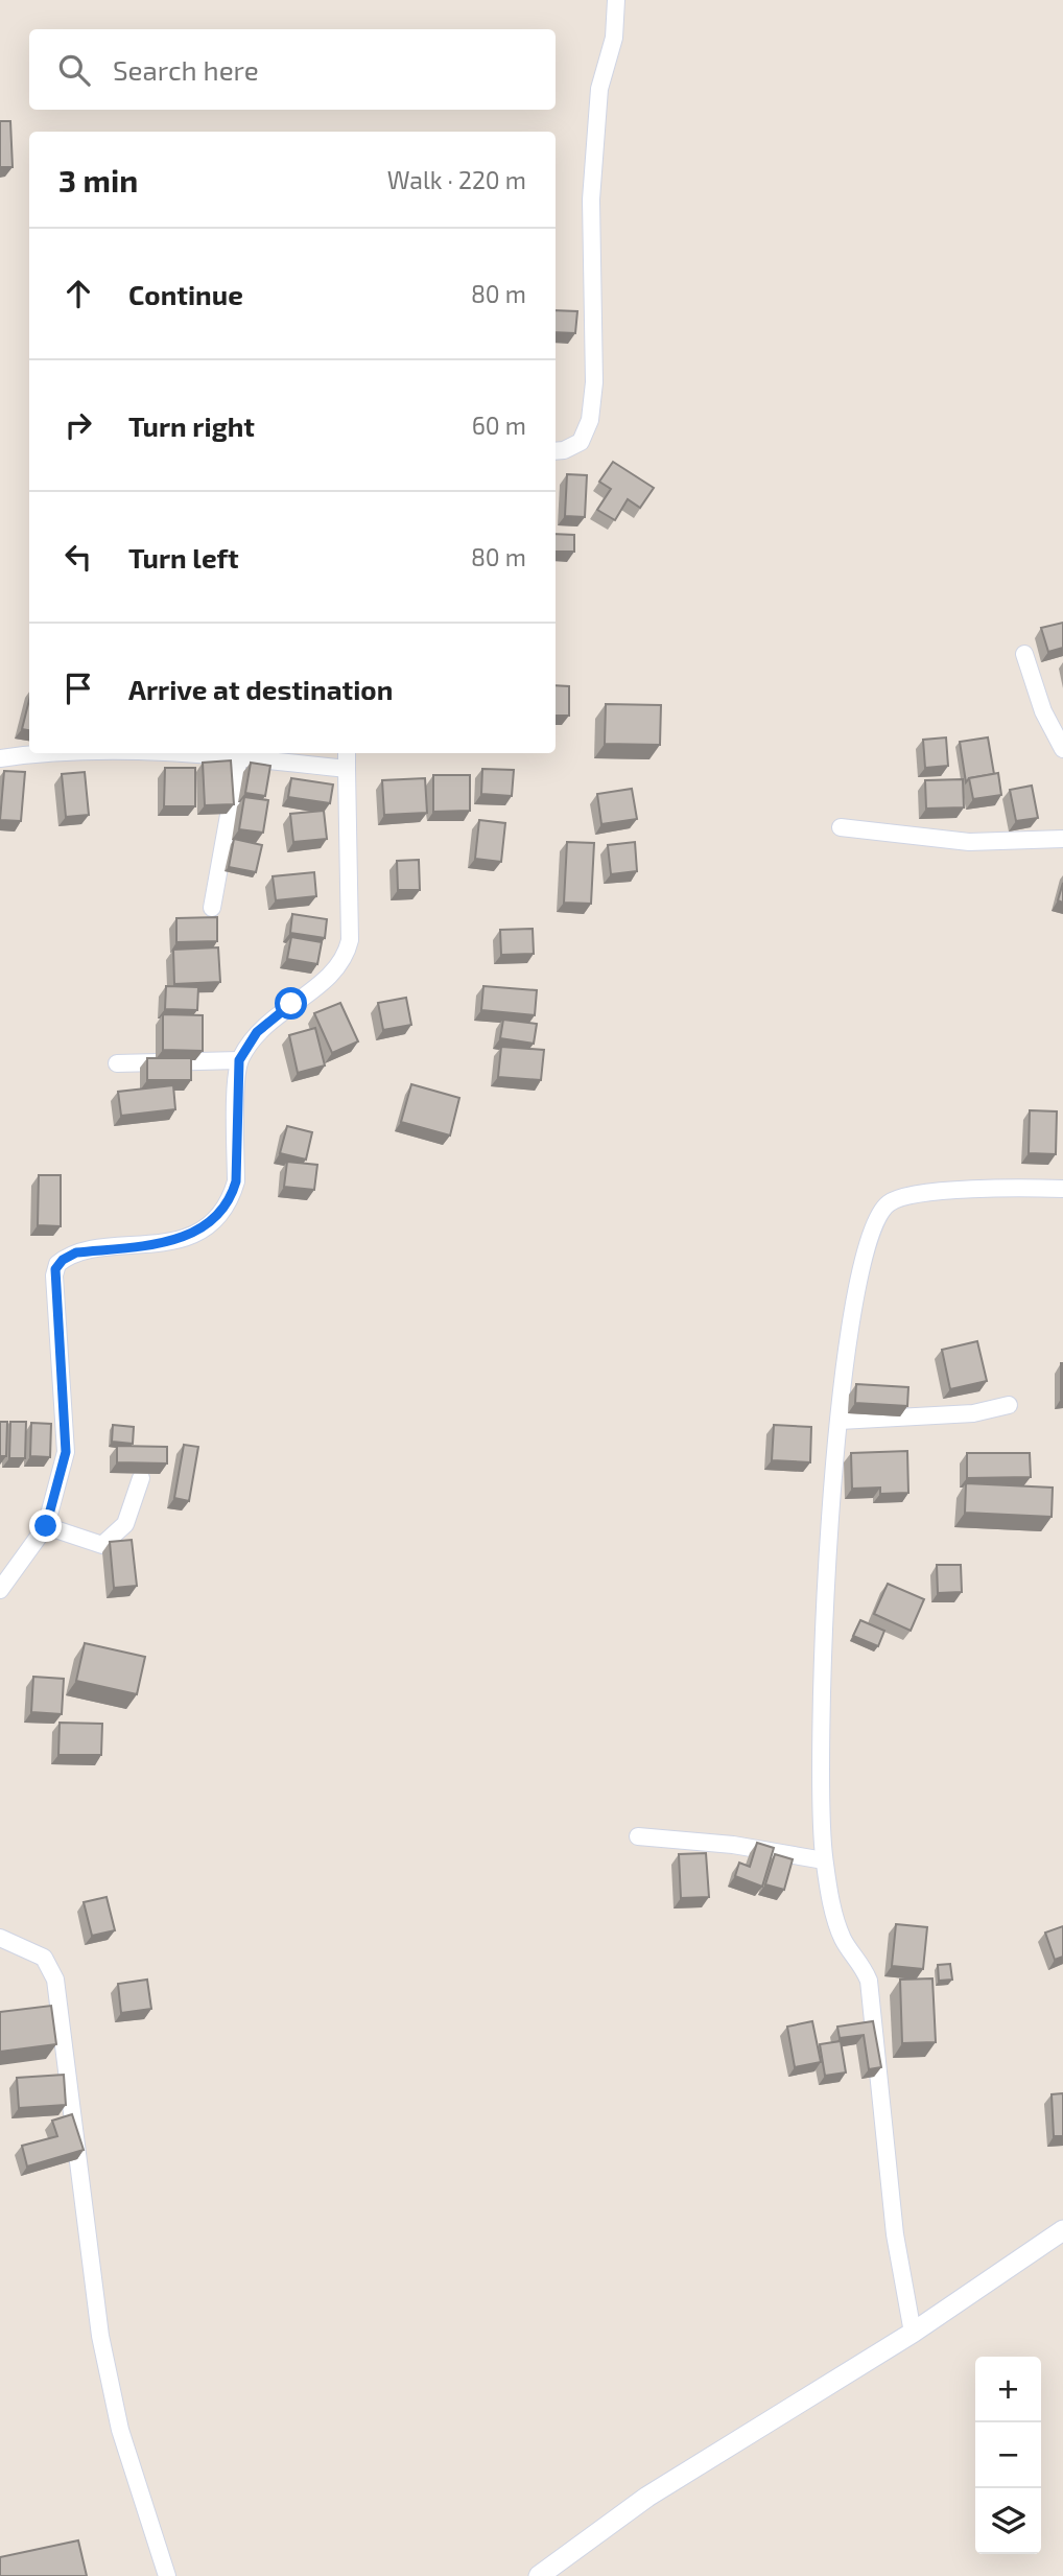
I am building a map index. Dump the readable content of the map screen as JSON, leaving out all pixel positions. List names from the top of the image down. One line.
{"page":{"search":"Search here","heading":["3 min","Walk · 220 m"],"list":[["Continue","80 m"],["Turn right","60 m"],["Turn left","80 m"],"Arrive at destination"],"map_buttons":["+","−"]}}
